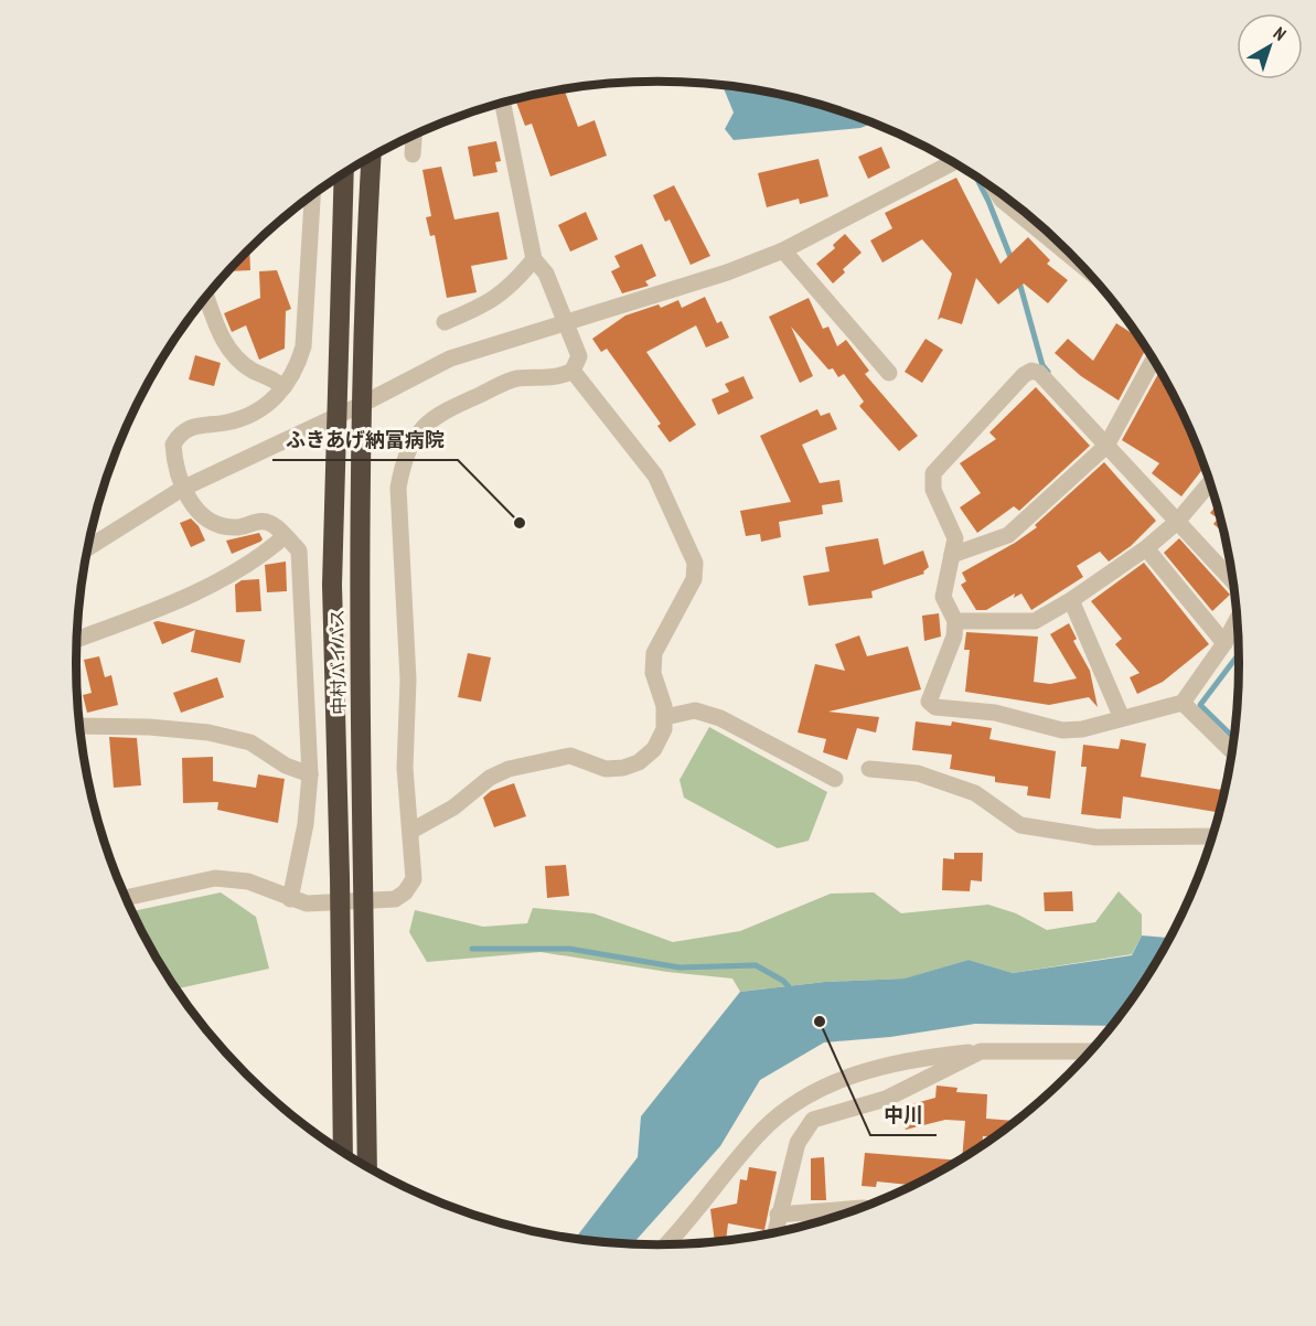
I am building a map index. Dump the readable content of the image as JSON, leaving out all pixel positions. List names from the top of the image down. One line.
{"streets":{"highway":["中村バイパス"]},"places":["ふきあげ納富病院","中川"],"north":"top right"}
